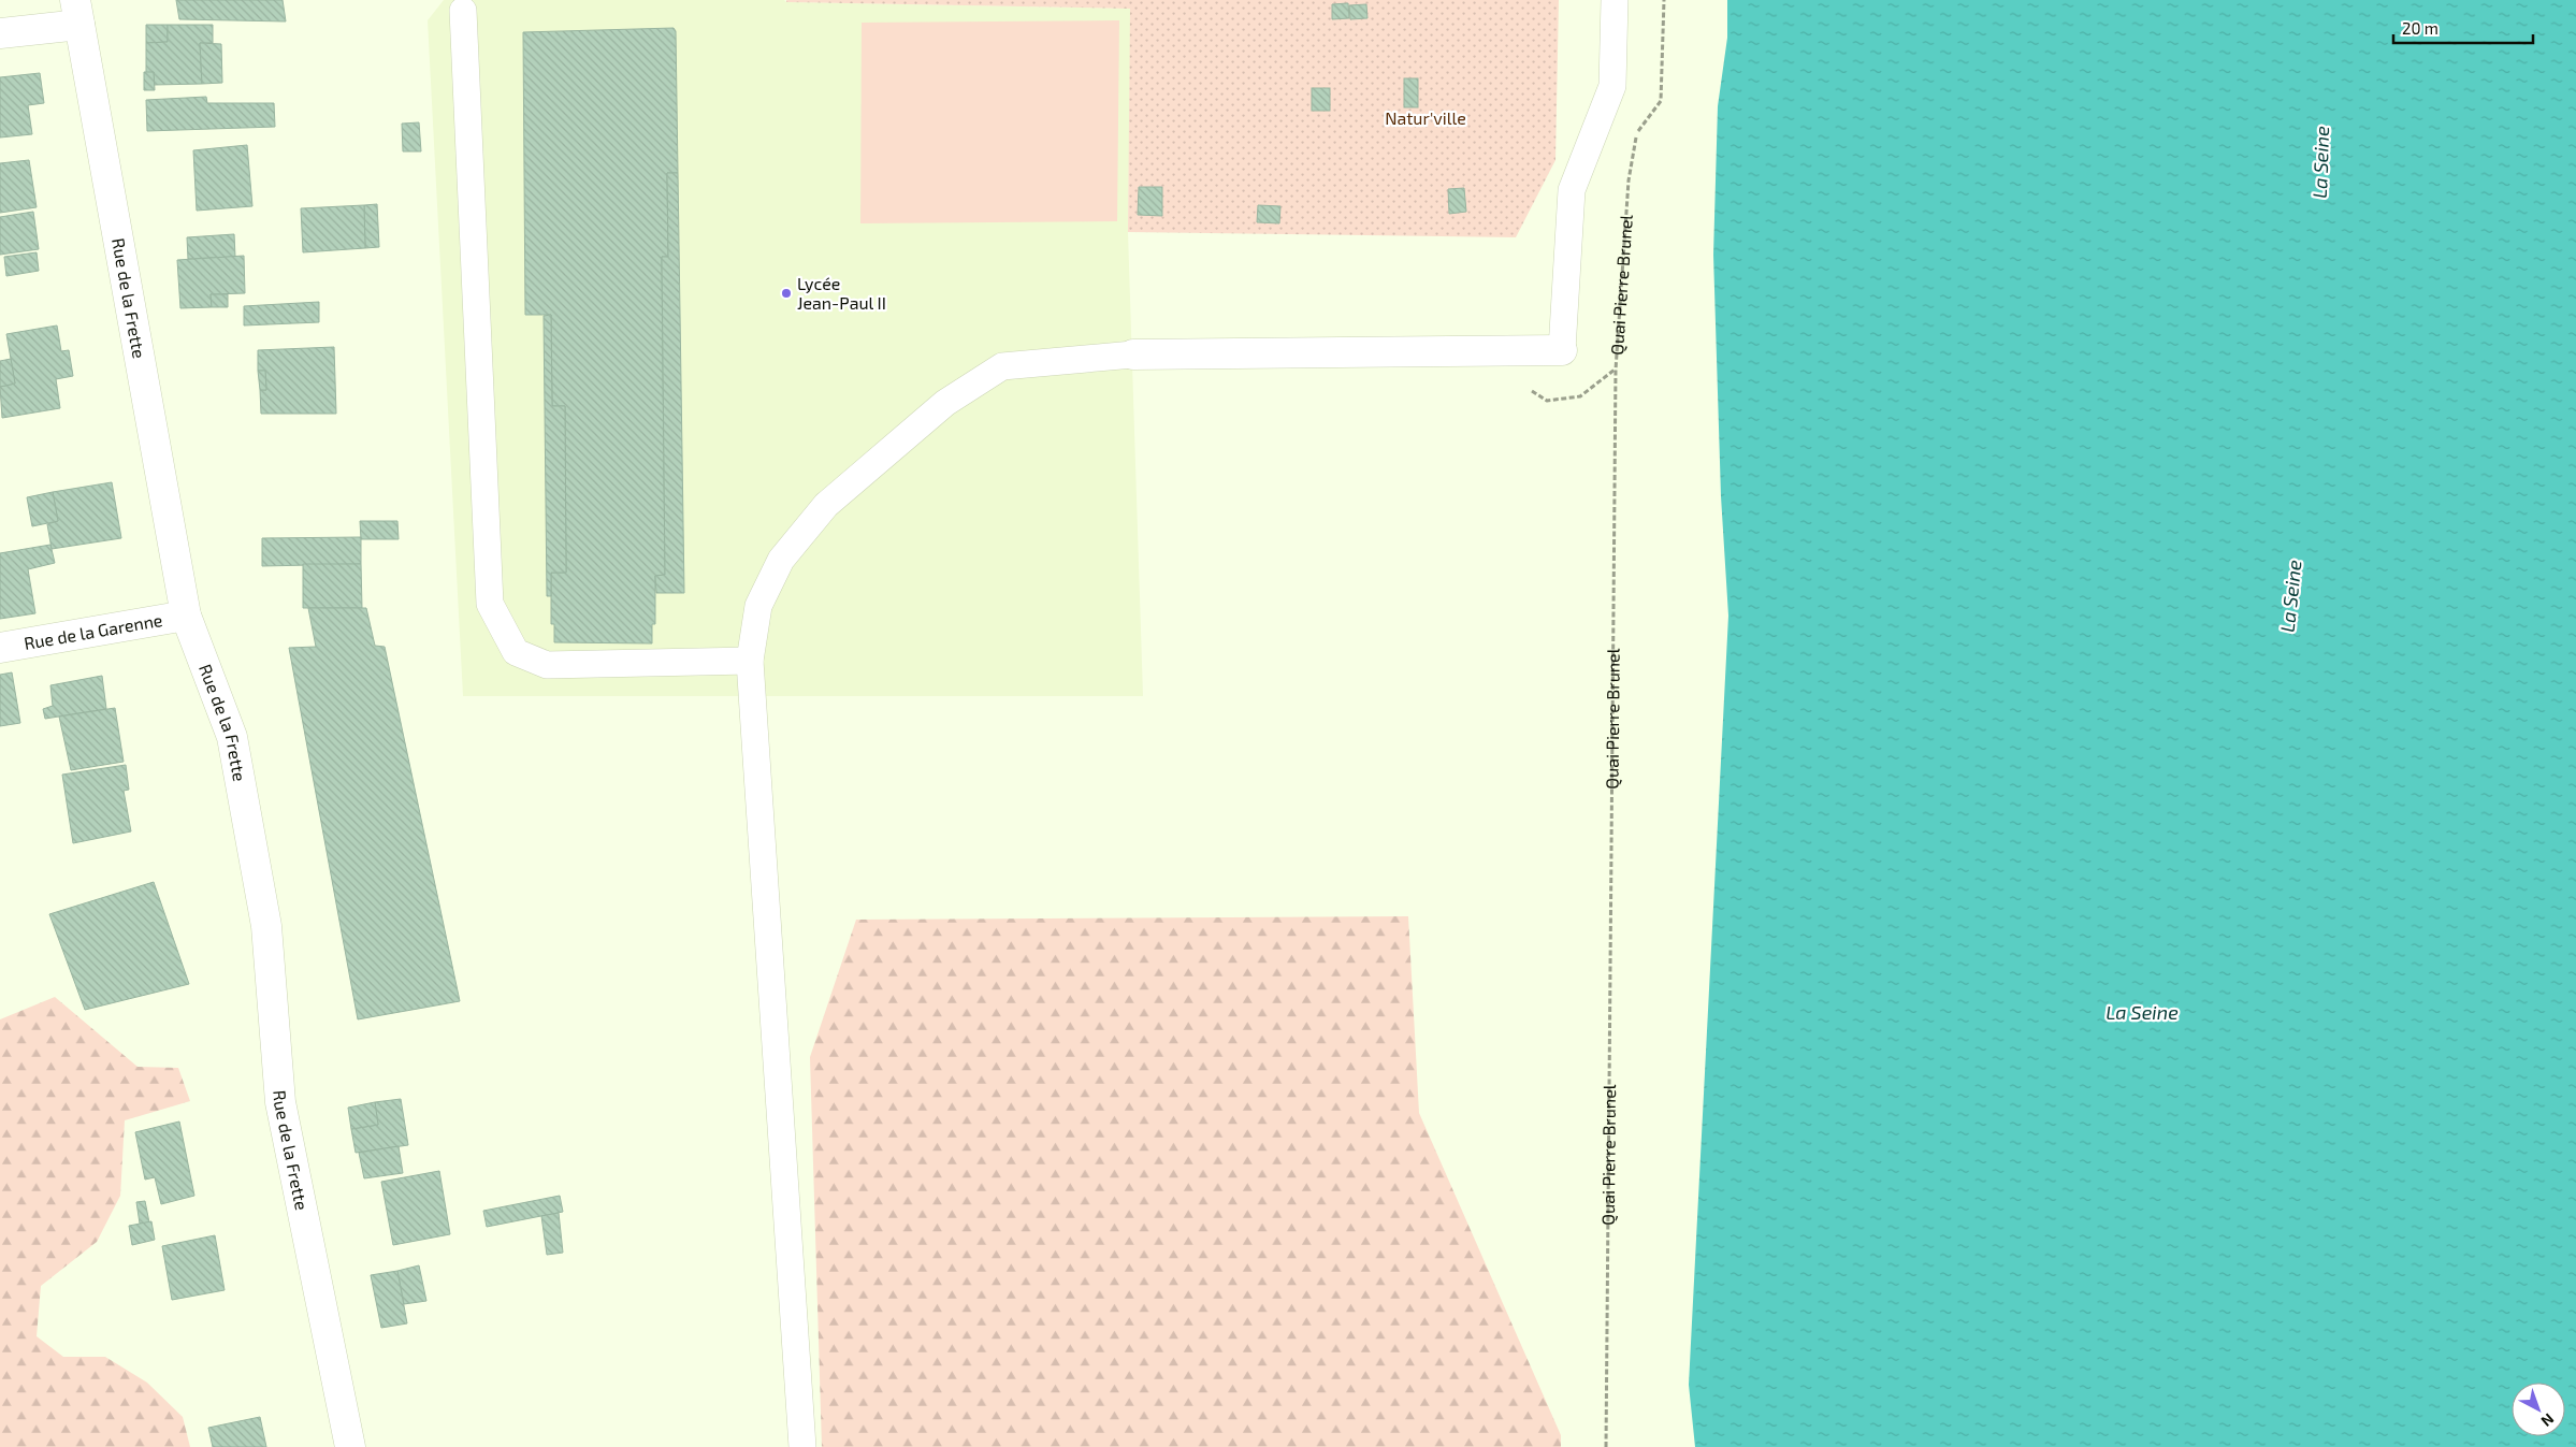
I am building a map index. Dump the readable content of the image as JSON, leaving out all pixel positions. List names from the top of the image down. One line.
{"streets":{"street":["Rue de la Frette","Rue de la Garenne"],"path":["Quai Pierre Brunel"]},"crossings":[["Rue de la Frette","Rue de la Garenne"]],"water":["La Seine"],"parks":["Natur'ville"],"places":["Lycée Jean-Paul II"],"scale_bar":"20 m","north":"bottom right"}
